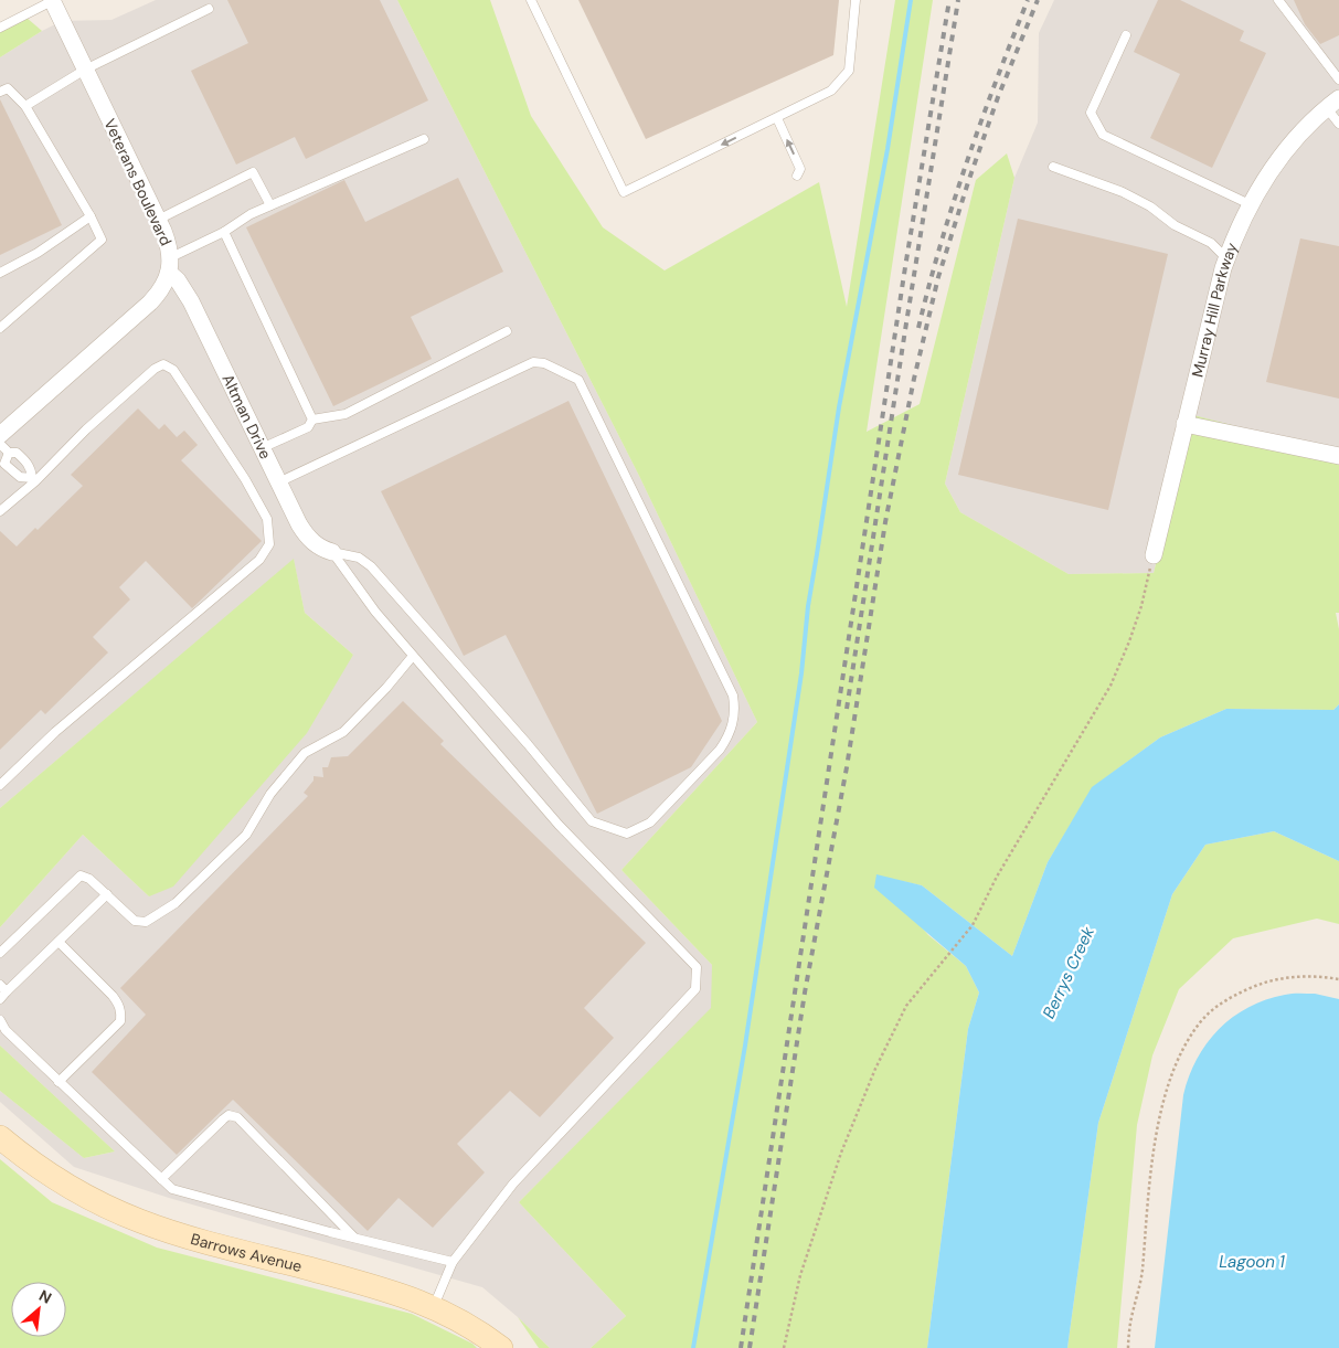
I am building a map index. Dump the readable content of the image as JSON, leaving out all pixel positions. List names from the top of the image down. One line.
{"streets":{"street":["Veterans Boulevard","Murray Hill Parkway","Altman Drive","Barrows Avenue"]},"crossings":[["Veterans Boulevard","Altman Drive"]],"water":["Berrys Creek","Lagoon 1"],"north":"top right"}
